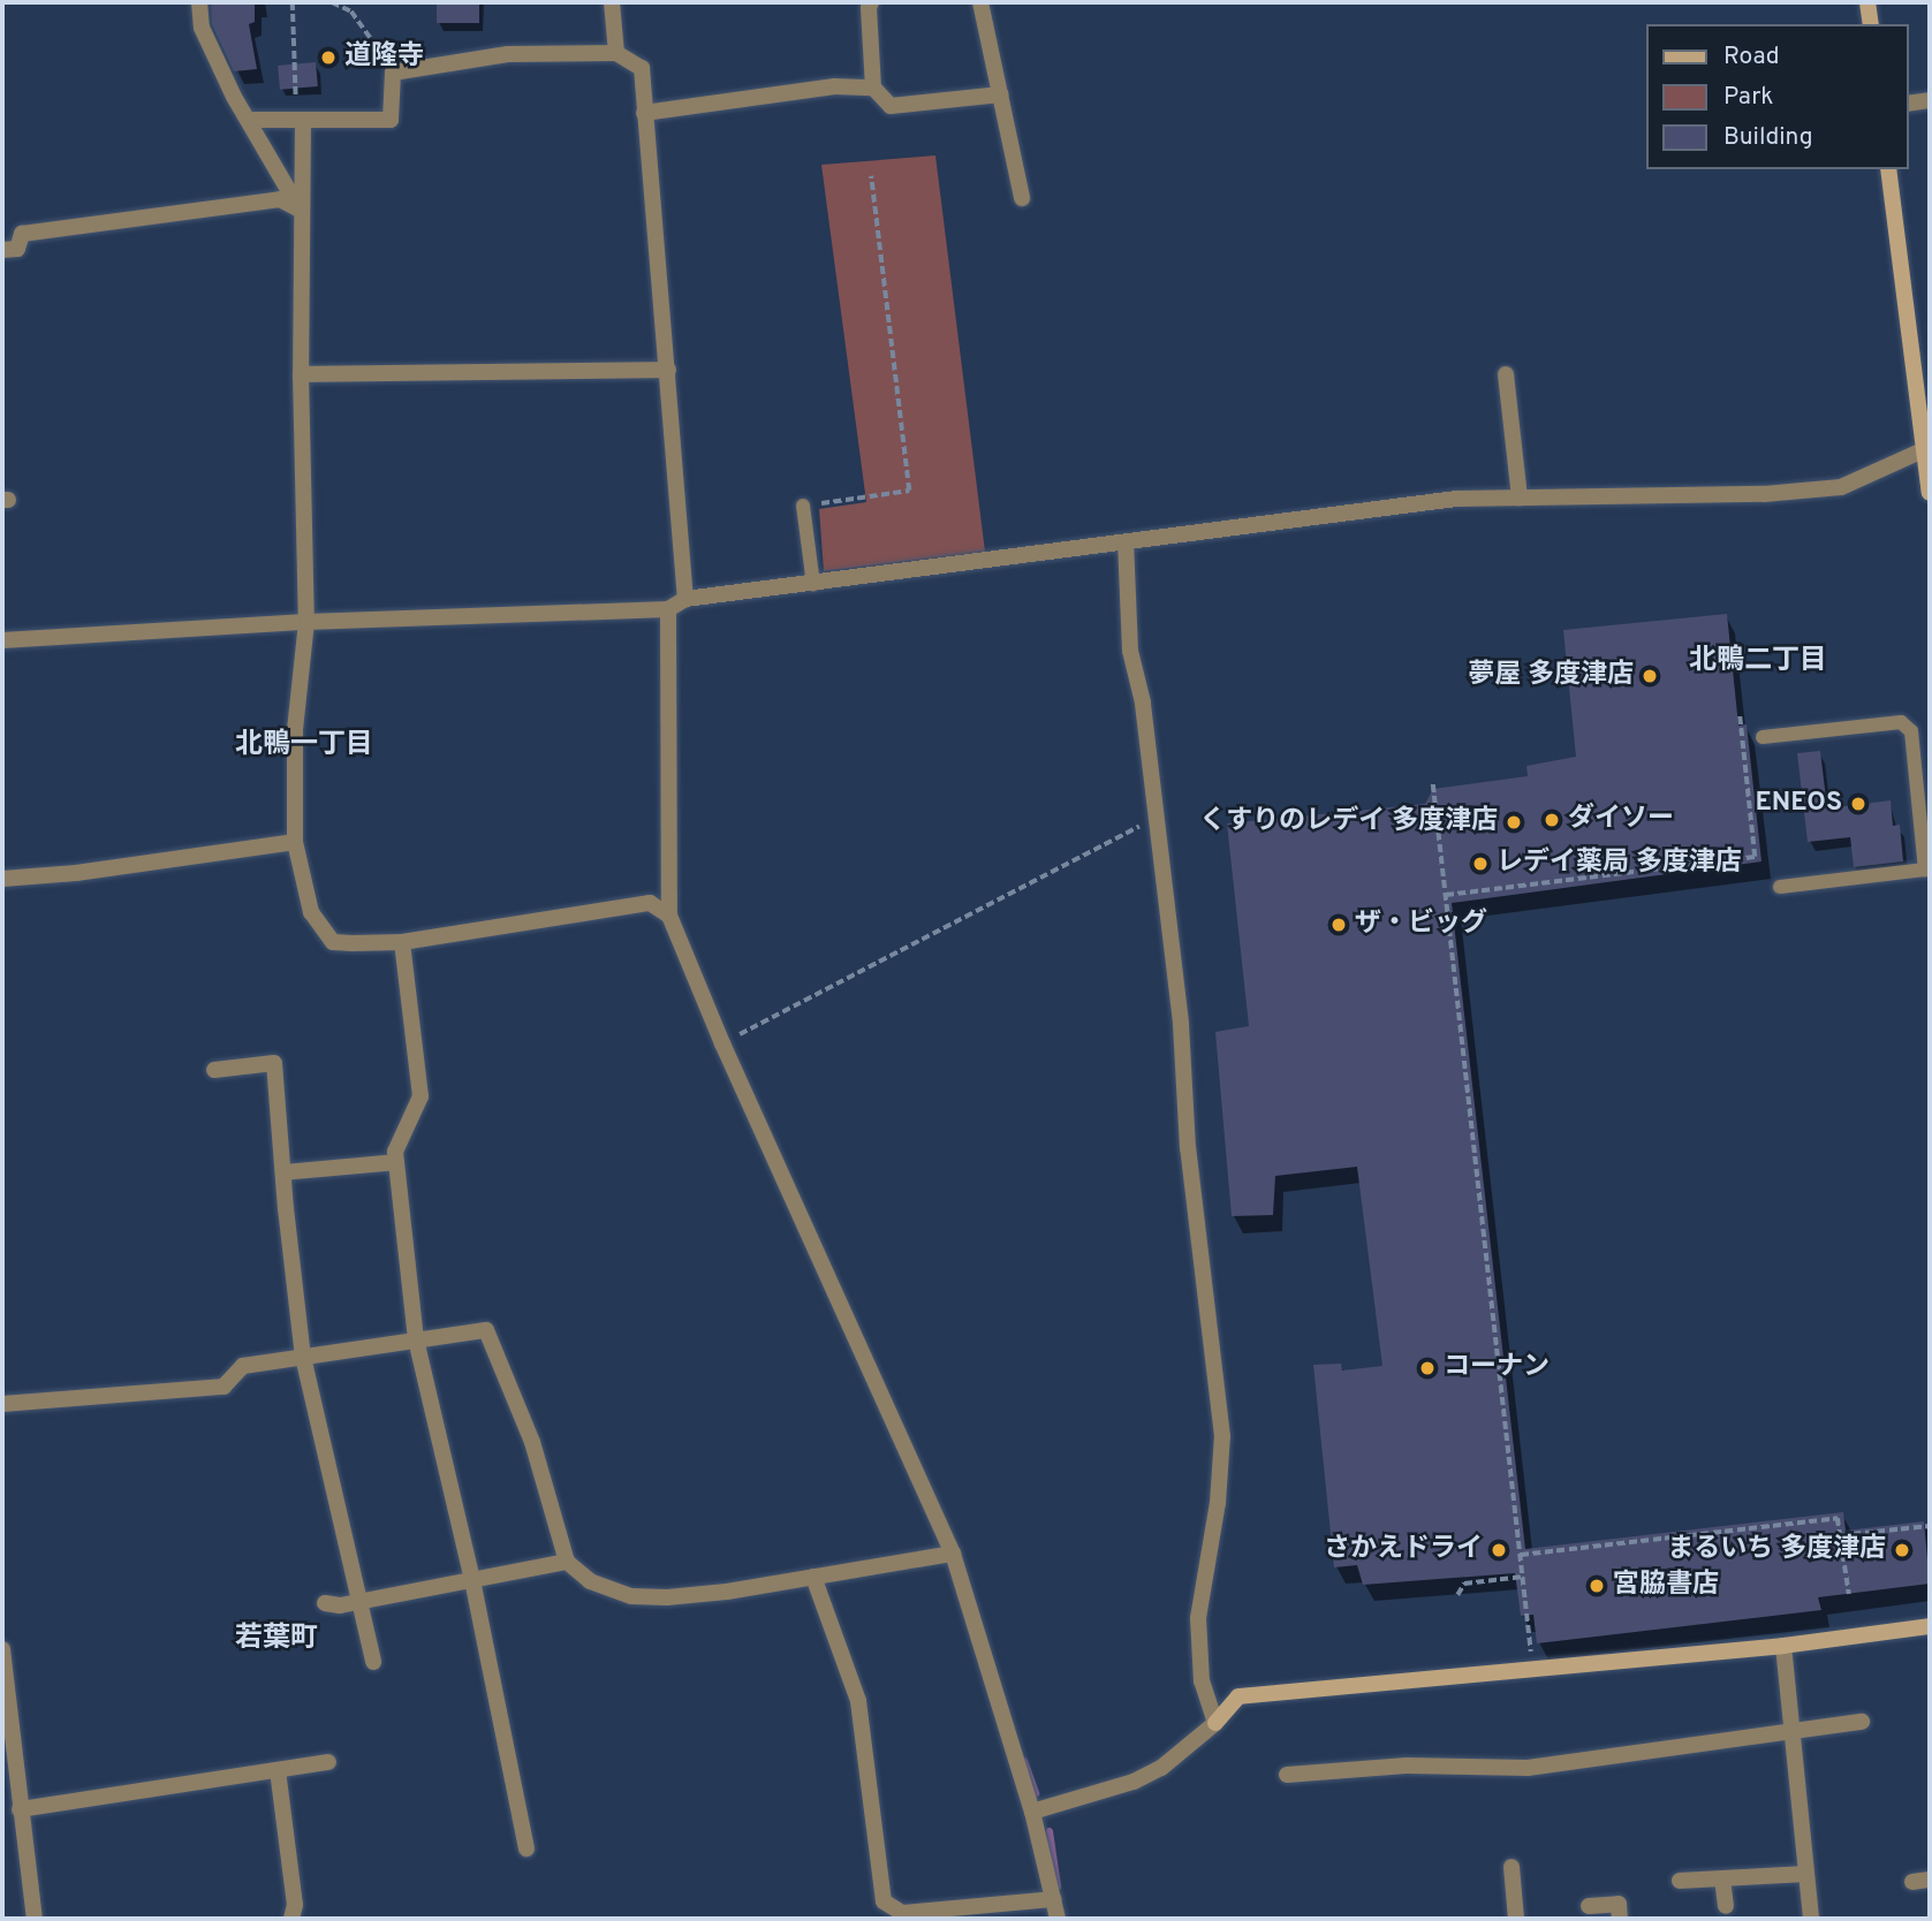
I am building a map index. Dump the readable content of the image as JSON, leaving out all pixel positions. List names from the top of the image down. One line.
{"districts":["北鴨二丁目","北鴨一丁目","若葉町"],"places":["道隆寺","夢屋 多度津店","ENEOS","ダイソー","くすりのレデイ 多度津店","レデイ薬局 多度津店","ザ・ビッグ","コーナン","さかえドライ","まるいち 多度津店","宮脇書店"],"legend":["Road","Park","Building"]}
